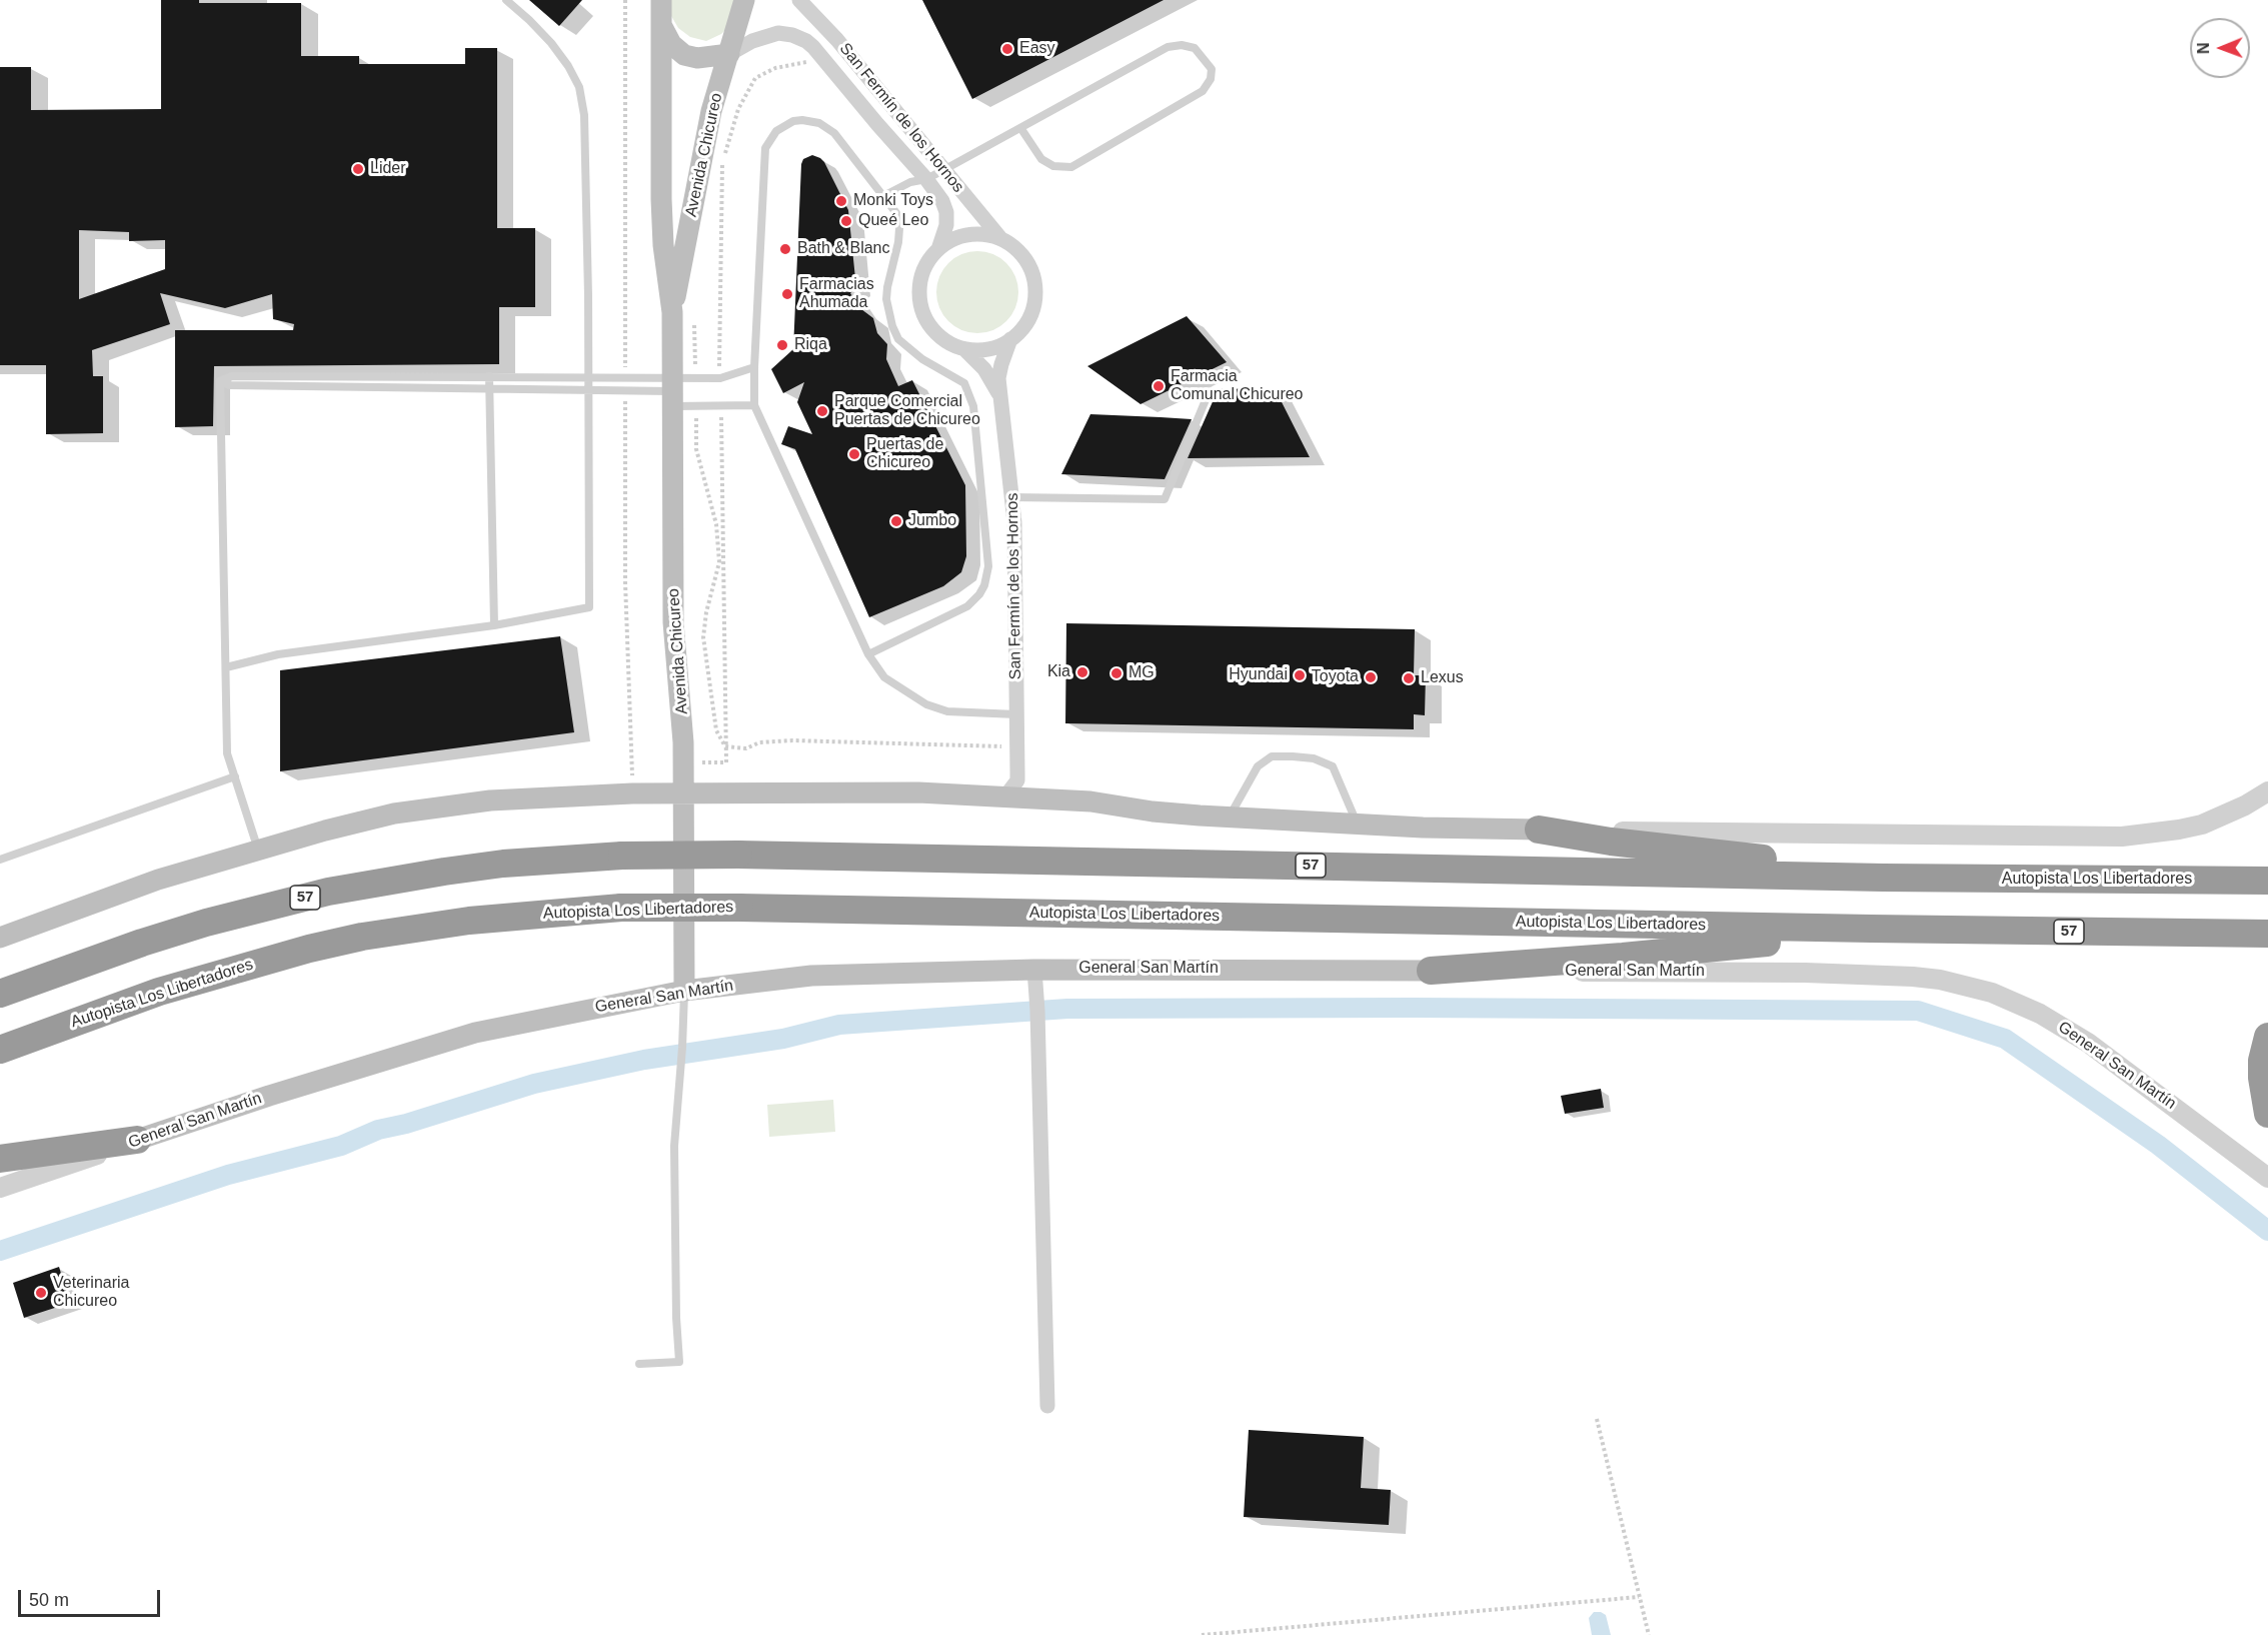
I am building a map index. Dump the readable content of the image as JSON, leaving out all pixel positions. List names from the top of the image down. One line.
{"streets":{"highway":["57","Autopista Los Libertadores"],"main road":["Avenida Chicureo","General San Martín"],"street":["San Fermín de los Hornos"]},"crossings":[["San Fermín de los Hornos","Avenida Chicureo"],["Avenida Chicureo","General San Martín"]],"places":["Easy","Lider","Monki Toys","Queé Leo","Bath & Blanc","Farmacias Ahumada","Riqa","Farmacia Comunal Chicureo","Parque Comercial Puertas de Chicureo","Puertas de Chicureo","Jumbo","Kia","MG","Hyundai","Toyota","Lexus","Veterinaria Chicureo"],"scale_bar":"50 m","north":"left"}
